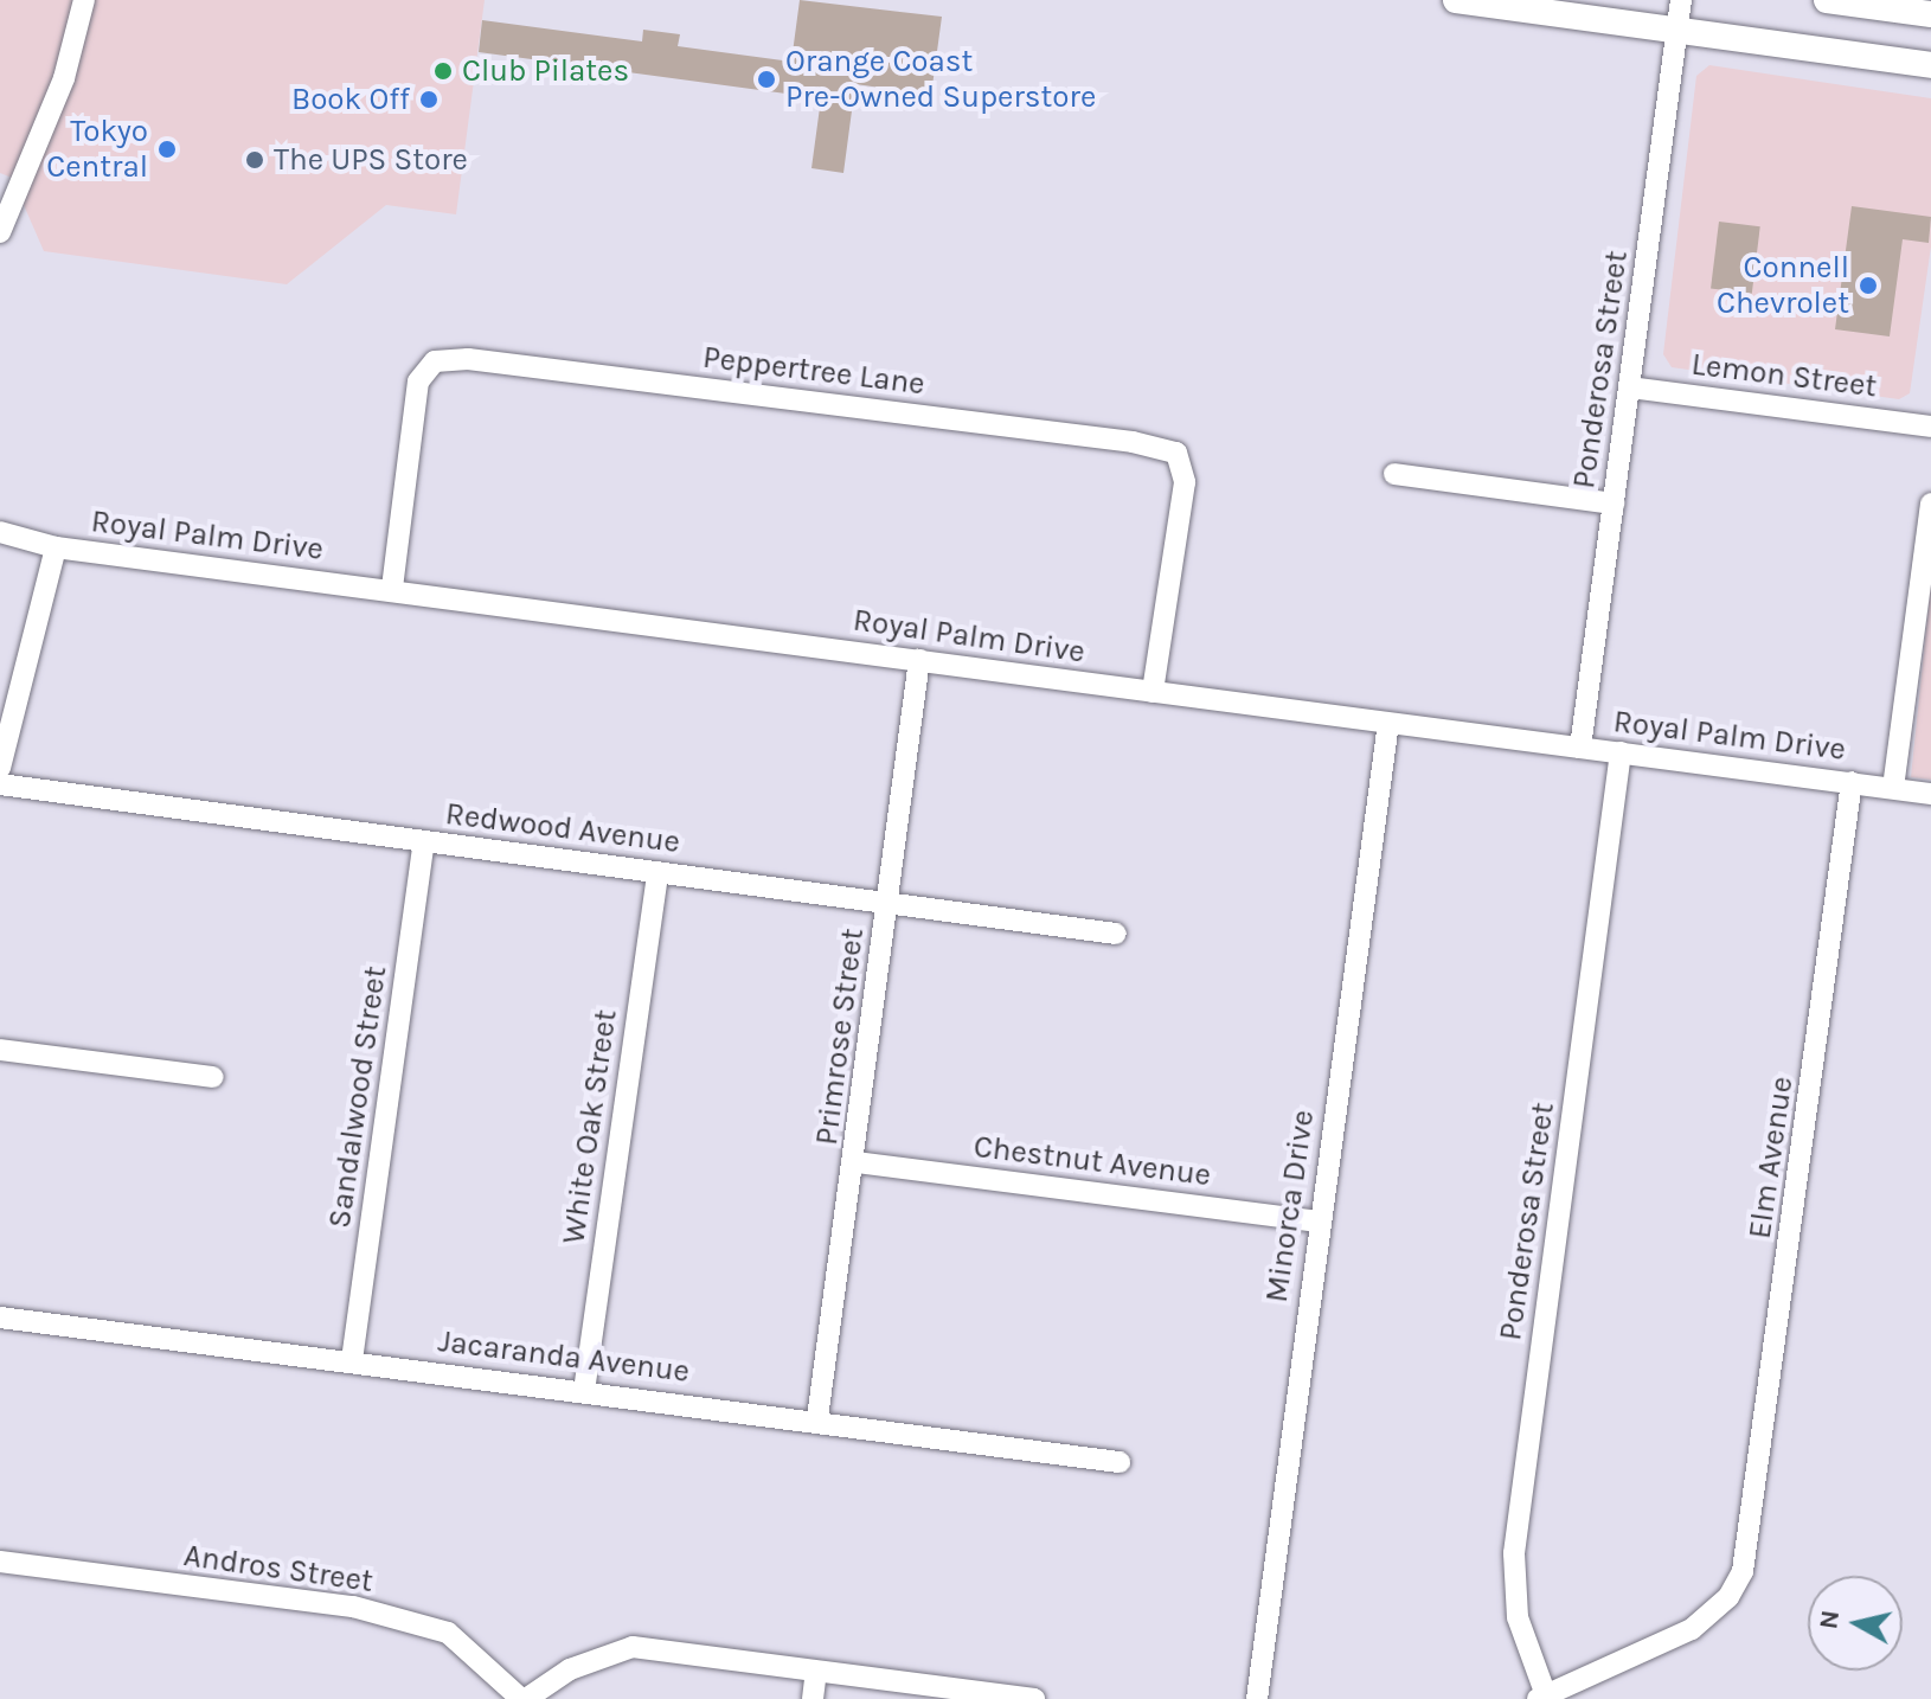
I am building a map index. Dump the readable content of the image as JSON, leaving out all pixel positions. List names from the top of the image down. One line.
{"streets":{"street":["Ponderosa Street","Peppertree Lane","Lemon Street","Royal Palm Drive","Redwood Avenue","Primrose Street","Sandalwood Street","White Oak Street","Elm Avenue","Chestnut Avenue","Minorca Drive","Jacaranda Avenue","Andros Street"]},"crossings":[["Ponderosa Street","Lemon Street"],["Ponderosa Street","Royal Palm Drive"],["Ponderosa Street","Elm Avenue"],["Peppertree Lane","Royal Palm Drive"],["Royal Palm Drive","Primrose Street"],["Royal Palm Drive","Elm Avenue"],["Royal Palm Drive","Minorca Drive"],["Redwood Avenue","Primrose Street"],["Redwood Avenue","Sandalwood Street"],["Redwood Avenue","White Oak Street"],["Primrose Street","Chestnut Avenue"],["Primrose Street","Jacaranda Avenue"],["Sandalwood Street","Jacaranda Avenue"],["White Oak Street","Jacaranda Avenue"],["Chestnut Avenue","Minorca Drive"]],"places":["Club Pilates","Orange Coast Pre-Owned Superstore","Book Off","Tokyo Central","The UPS Store","Connell Chevrolet"],"north":"left"}
